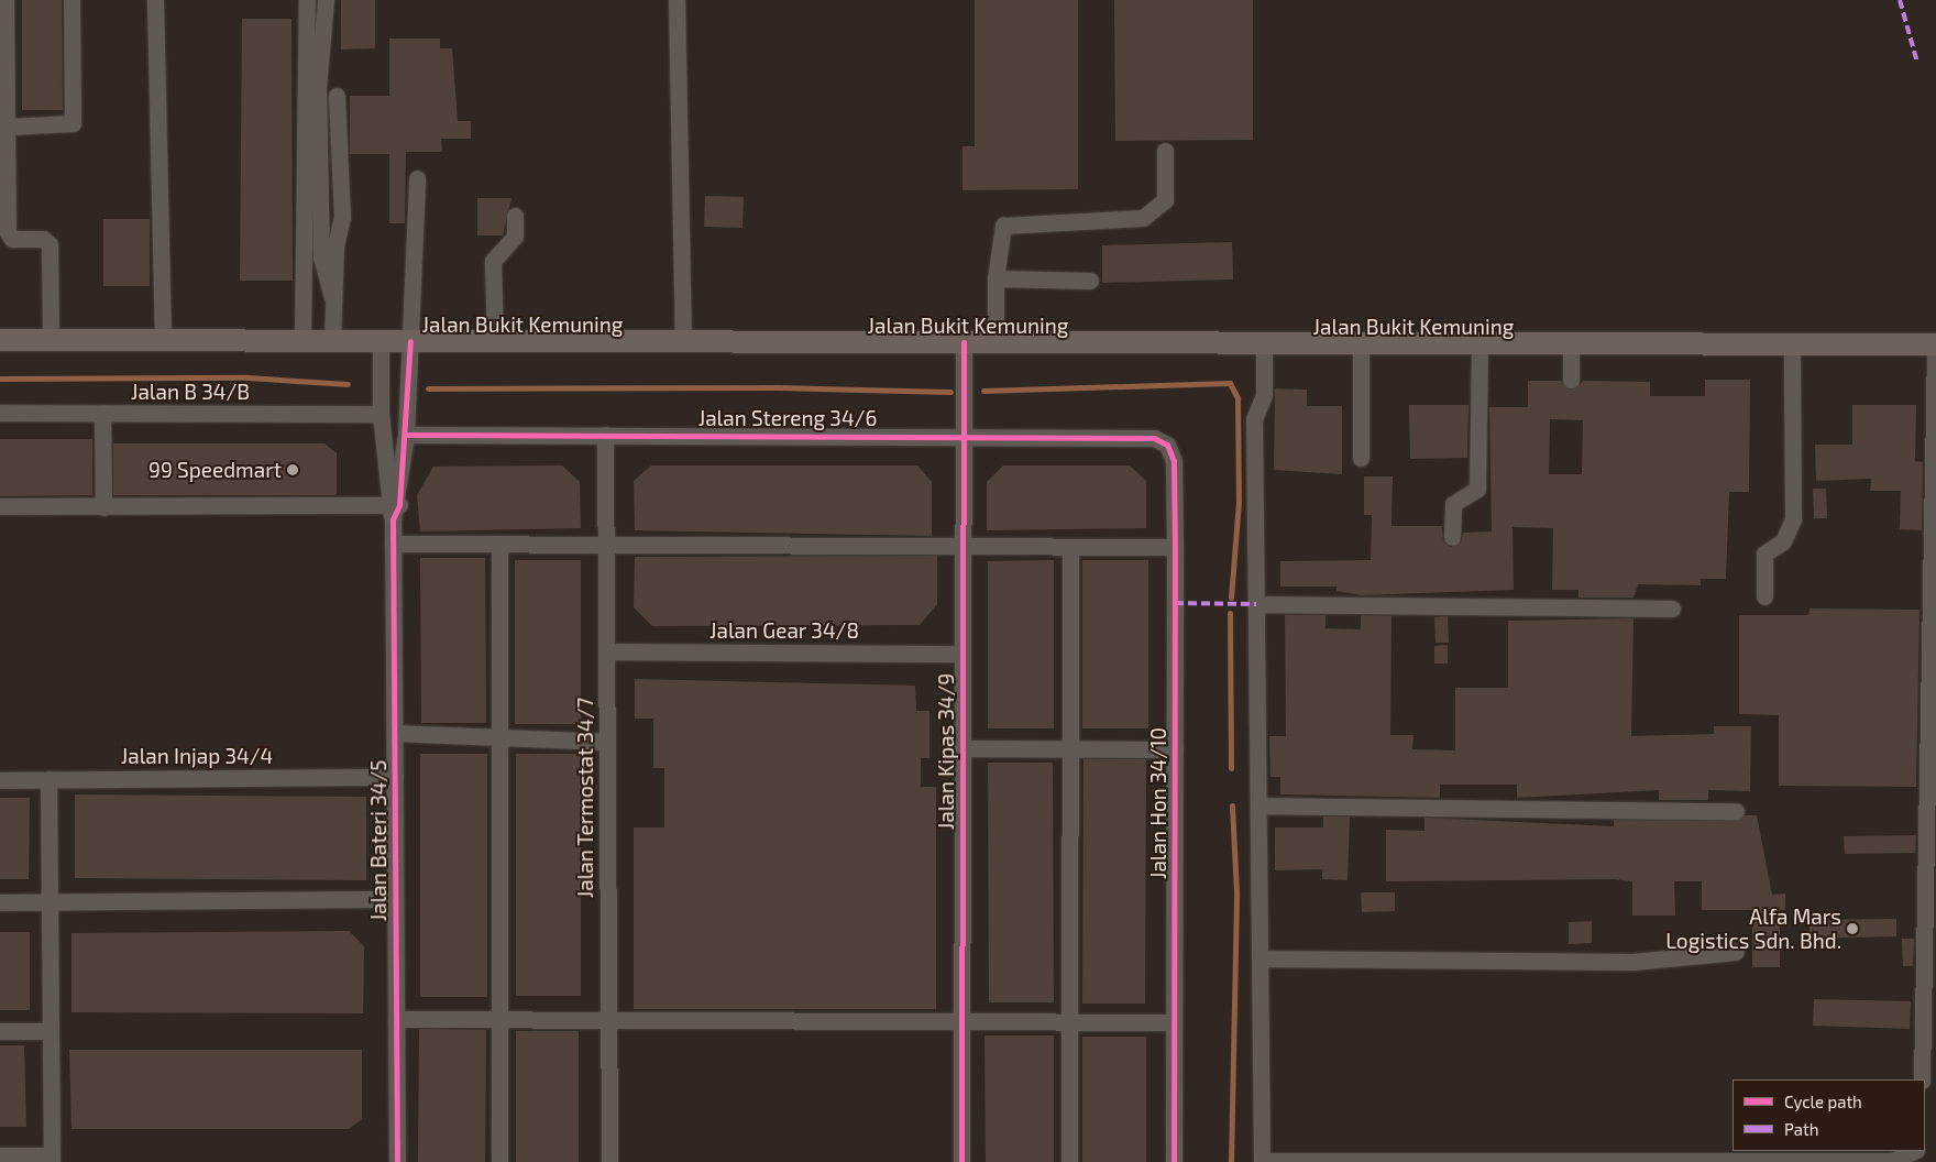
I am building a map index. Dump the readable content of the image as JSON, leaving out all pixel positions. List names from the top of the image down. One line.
{"streets":{"main road":["Jalan Bukit Kemuning"],"street":["Jalan B 34/B","Jalan Stereng 34/6","Jalan Gear 34/8","Jalan Kipas 34/9","Jalan Injap 34/4","Jalan Termostat 34/7","Jalan Hon 34/10","Jalan Bateri 34/5"]},"crossings":[["Jalan Bukit Kemuning","Jalan Kipas 34/9"],["Jalan Stereng 34/6","Jalan Kipas 34/9"],["Jalan Stereng 34/6","Jalan Termostat 34/7"],["Jalan Stereng 34/6","Jalan Hon 34/10"],["Jalan Gear 34/8","Jalan Kipas 34/9"],["Jalan Gear 34/8","Jalan Termostat 34/7"],["Jalan Injap 34/4","Jalan Bateri 34/5"]],"places":["99 Speedmart","Alfa Mars Logistics Sdn. Bhd."],"legend":["Cycle path","Path"]}
